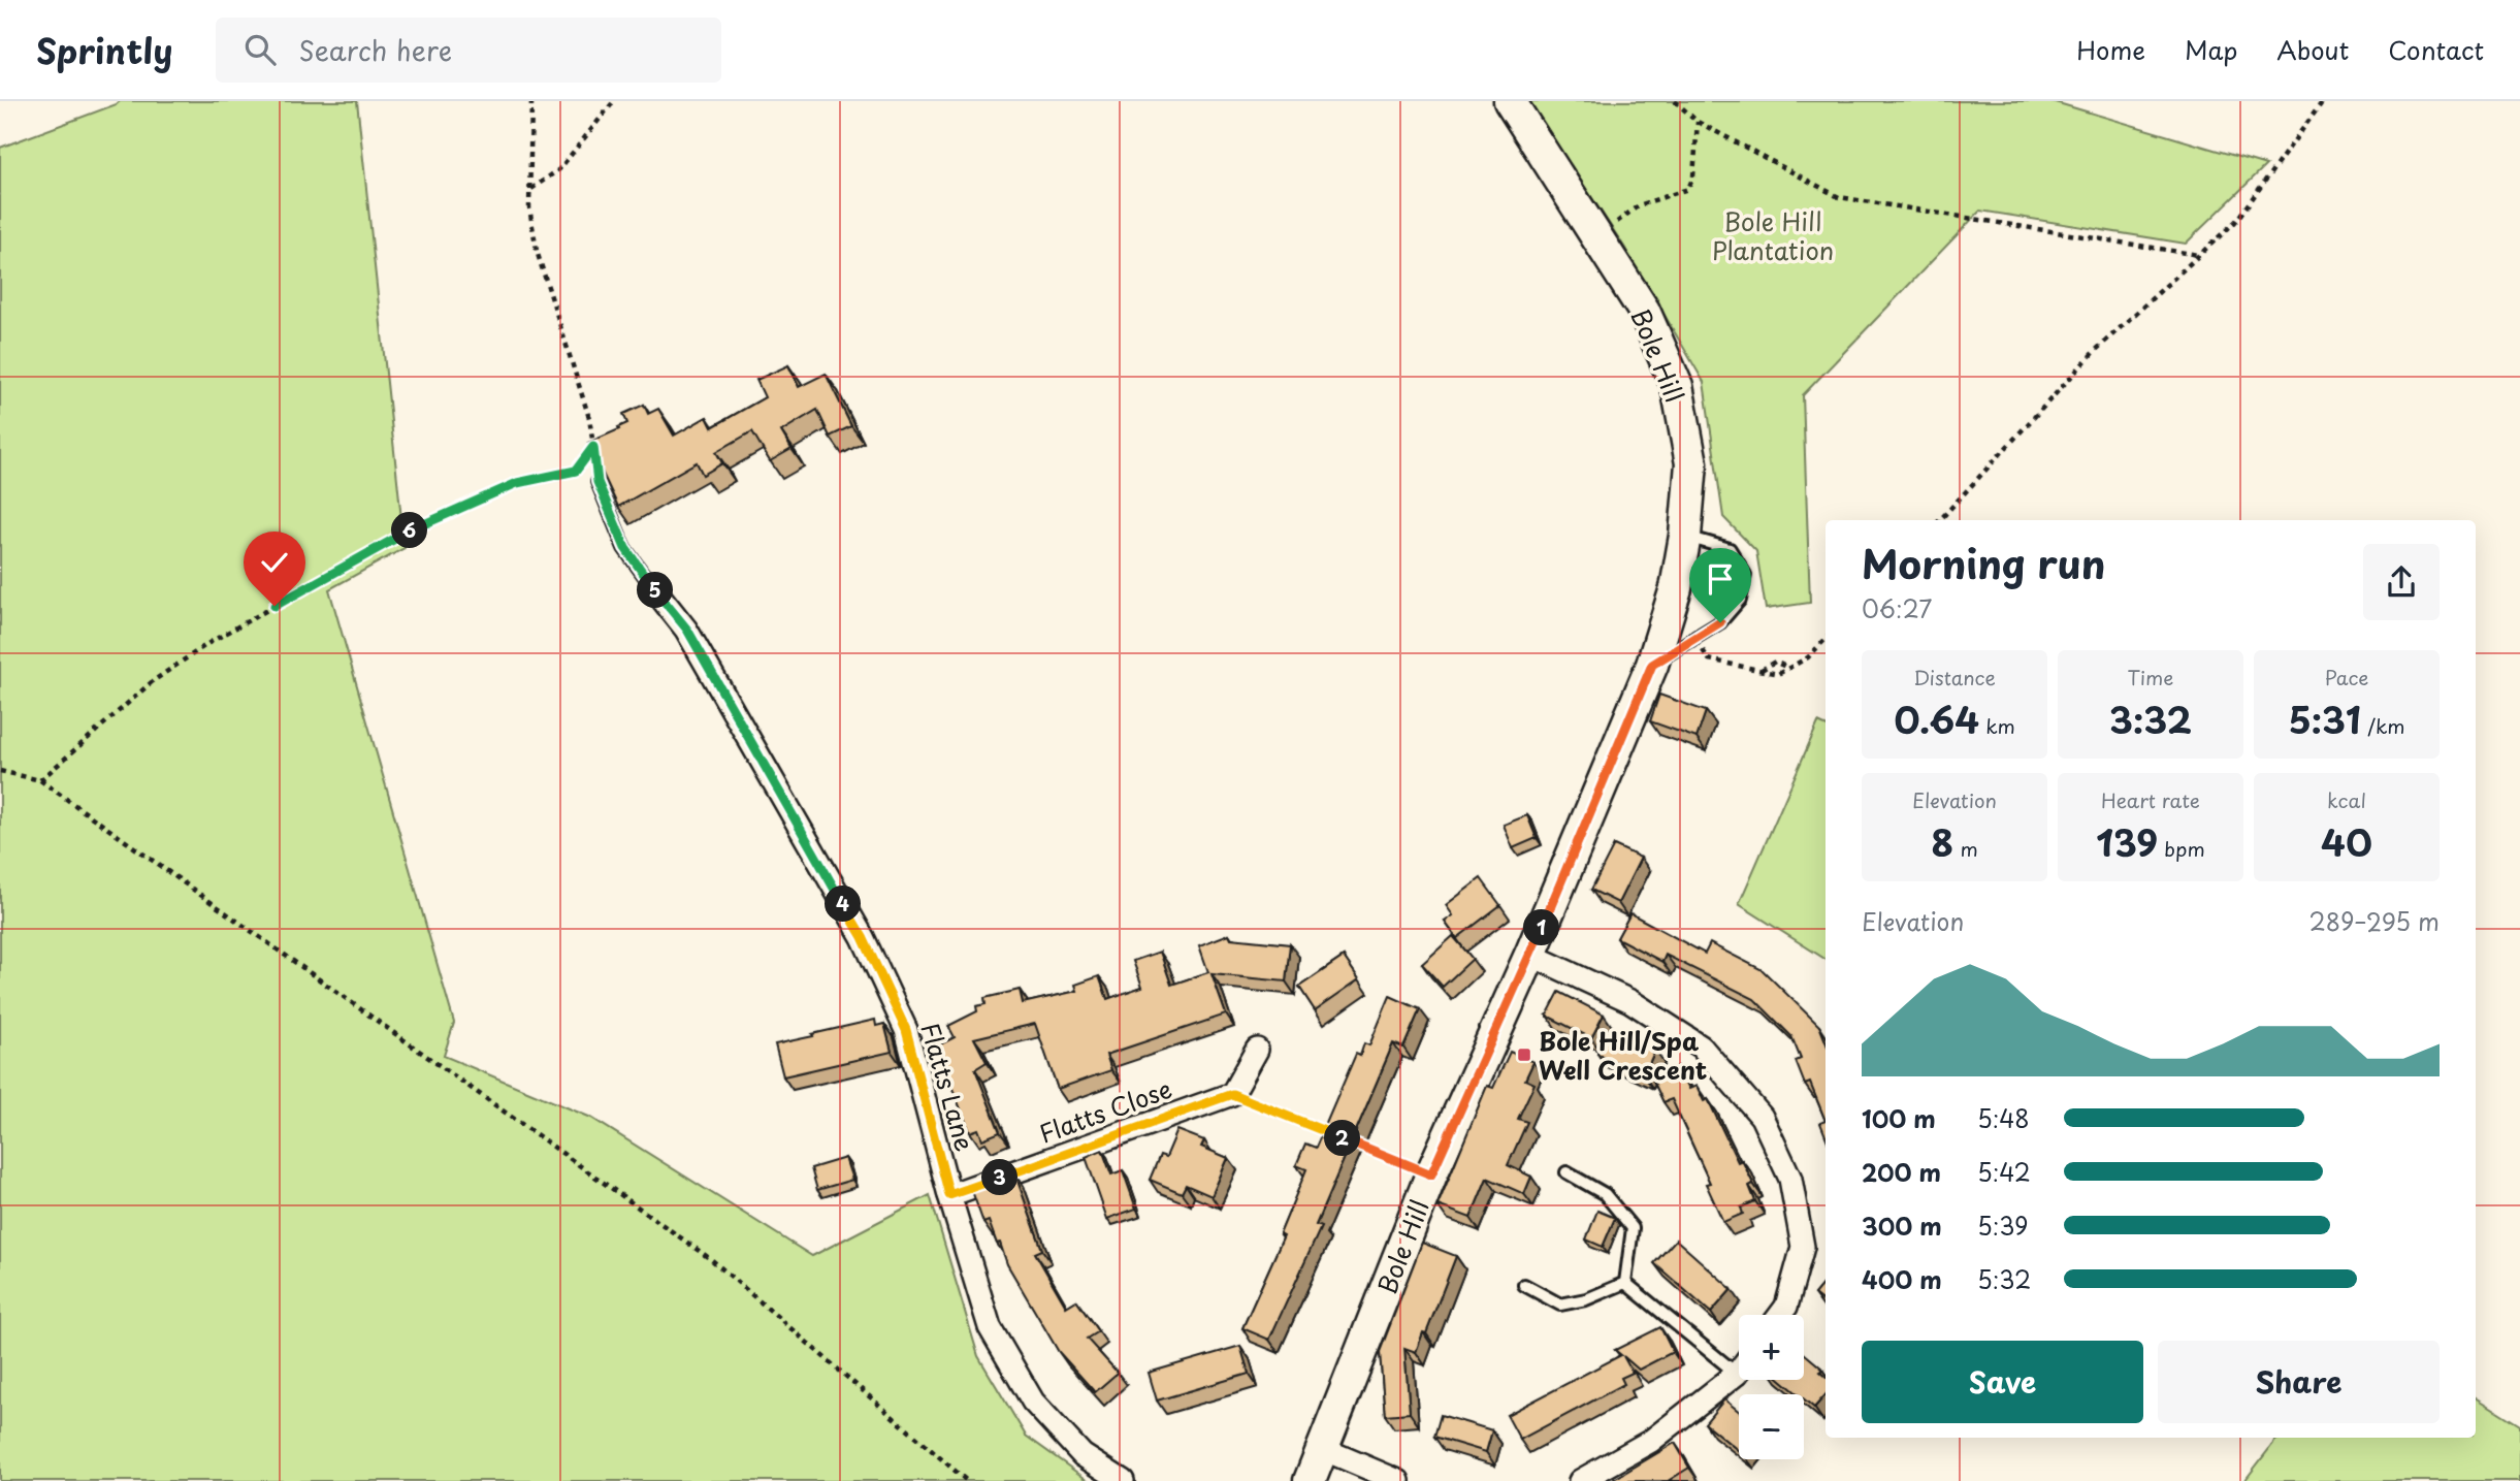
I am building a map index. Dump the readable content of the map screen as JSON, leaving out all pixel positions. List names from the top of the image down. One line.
{"streets":{"street":["Bole Hill","Flatts Lane","Flatts Close"]},"crossings":[["Flatts Lane","Flatts Close"]],"parks":["Bole Hill Plantation"],"places":{"transit":["Bole Hill/Spa Well Crescent"]},"page":{"header":"Sprintly","search":"Search here","nav":["Home","Map","About","Contact"],"pins":["6","5","4","1","2","3"],"heading":["Morning run","06:27"],"stats":[["Distance","0.64 km"],["Time","3:32"],["Pace","5:31 /km"],["Elevation","8 m"],["Heart rate","139 bpm"],["kcal","40"]],"chart":["Elevation","289–295 m"],"list":[{"name":"100 m","note":"5:48"},{"name":"200 m","note":"5:42"},{"name":"300 m","note":"5:39"},{"name":"400 m","note":"5:32"}],"map_buttons":["+","−"],"buttons":["Save","Share"]}}
